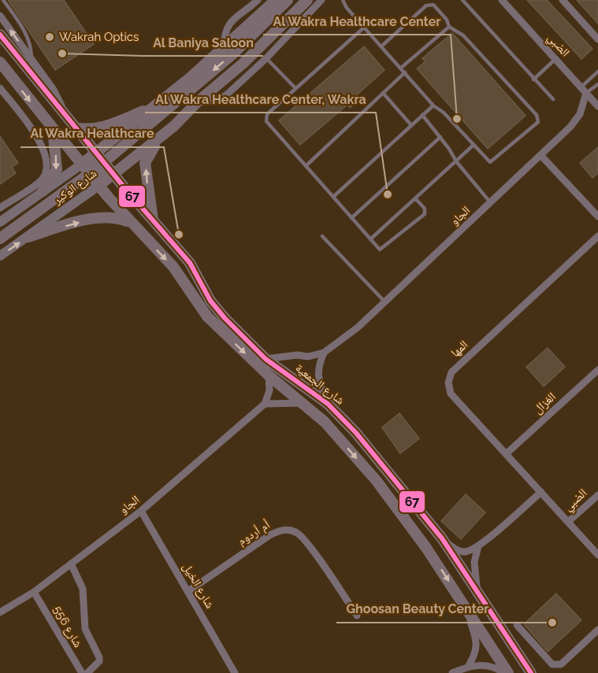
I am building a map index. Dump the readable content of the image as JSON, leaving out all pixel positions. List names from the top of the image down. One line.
{"streets":{"main road":["شارع الوكير","شارع الجمعية"],"street":["الضبي","الجاو","المها","الغزال","أم أردوم","شارع الخيل","شارع 556"]},"crossings":[["الضبي","الجاو"],["الضبي","المها"],["شارع الوكير","شارع الجمعية"],["الجاو","شارع الجمعية"],["الجاو","شارع الخيل"],["الجاو","شارع 556"],["المها","الغزال"],["أم أردوم","شارع الخيل"]],"places":["Wakrah Optics","Al Baniya Saloon","Al Wakra Healthcare Center","Al Wakra Healthcare Center, Wakra","Al Wakra Healthcare","Ghoosan Beauty Center"],"lines":["transit line 67"]}
